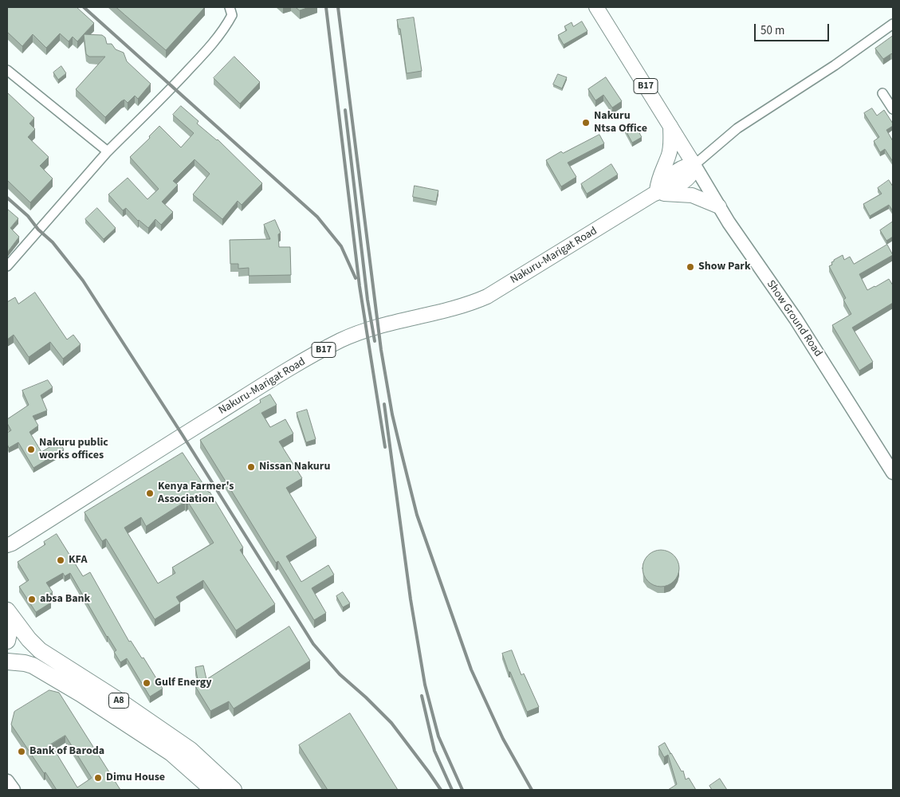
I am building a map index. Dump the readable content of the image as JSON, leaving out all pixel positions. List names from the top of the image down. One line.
{"streets":{"highway":["A8"],"main road":["B17","Nakuru-Marigat Road","Show Ground Road"]},"crossings":[["B17","Nakuru-Marigat Road"],["B17","Show Ground Road"],["Nakuru-Marigat Road","Show Ground Road"]],"places":["Nakuru Ntsa Office","Show Park","Nakuru public works offices","Nissan Nakuru","Kenya Farmer's Association","KFA","absa Bank","Gulf Energy","Bank of Baroda","Dimu House"],"scale_bar":"50 m"}
